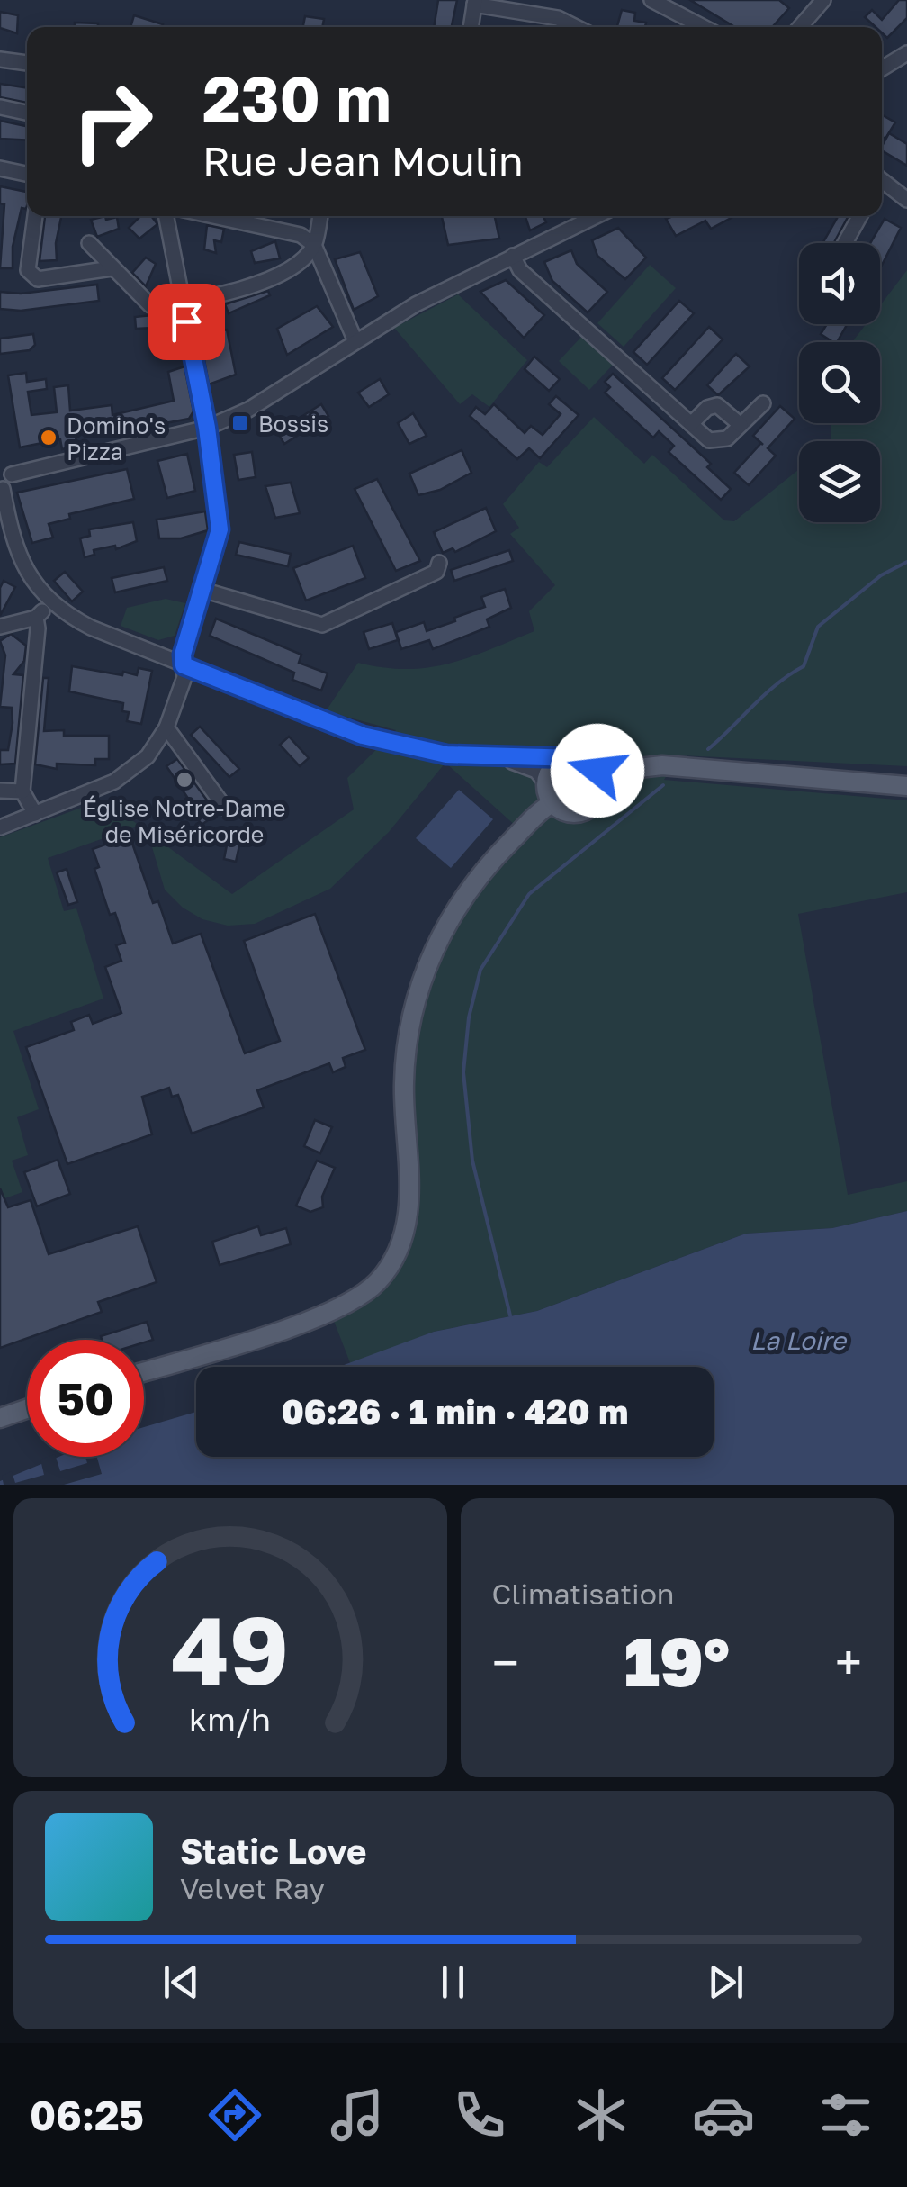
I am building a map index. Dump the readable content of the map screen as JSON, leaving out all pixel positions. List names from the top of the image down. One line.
{"water":["La Loire"],"places":{"transit":["Bossis"],"other":["Domino's Pizza","Église Notre-Dame de Miséricorde"]},"page":{"turn":["230 m","Rue Jean Moulin"],"limit":"50","trip":"06:26 · 1 min · 420 m","tile":"Climatisation","heat":["−","19°","+"],"song":["Static Love","Velvet Ray"],"tabs":"06:25","gauge":["49","km/h"]}}
